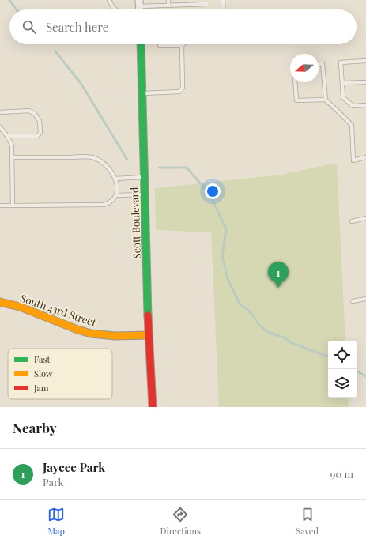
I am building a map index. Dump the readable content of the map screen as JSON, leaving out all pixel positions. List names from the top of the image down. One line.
{"streets":{"street":["Scott Boulevard","South 43rd Street"]},"crossings":[["Scott Boulevard","South 43rd Street"]],"legend":["Fast","Slow","Jam"],"north":"left","page":{"search":"Search here","pins":"1","heading":"Nearby","list":[{"mark":"1","name":"Jaycee Park","note":"Park","value":"90 m"}],"nav":["Map","Directions","Saved"]}}
